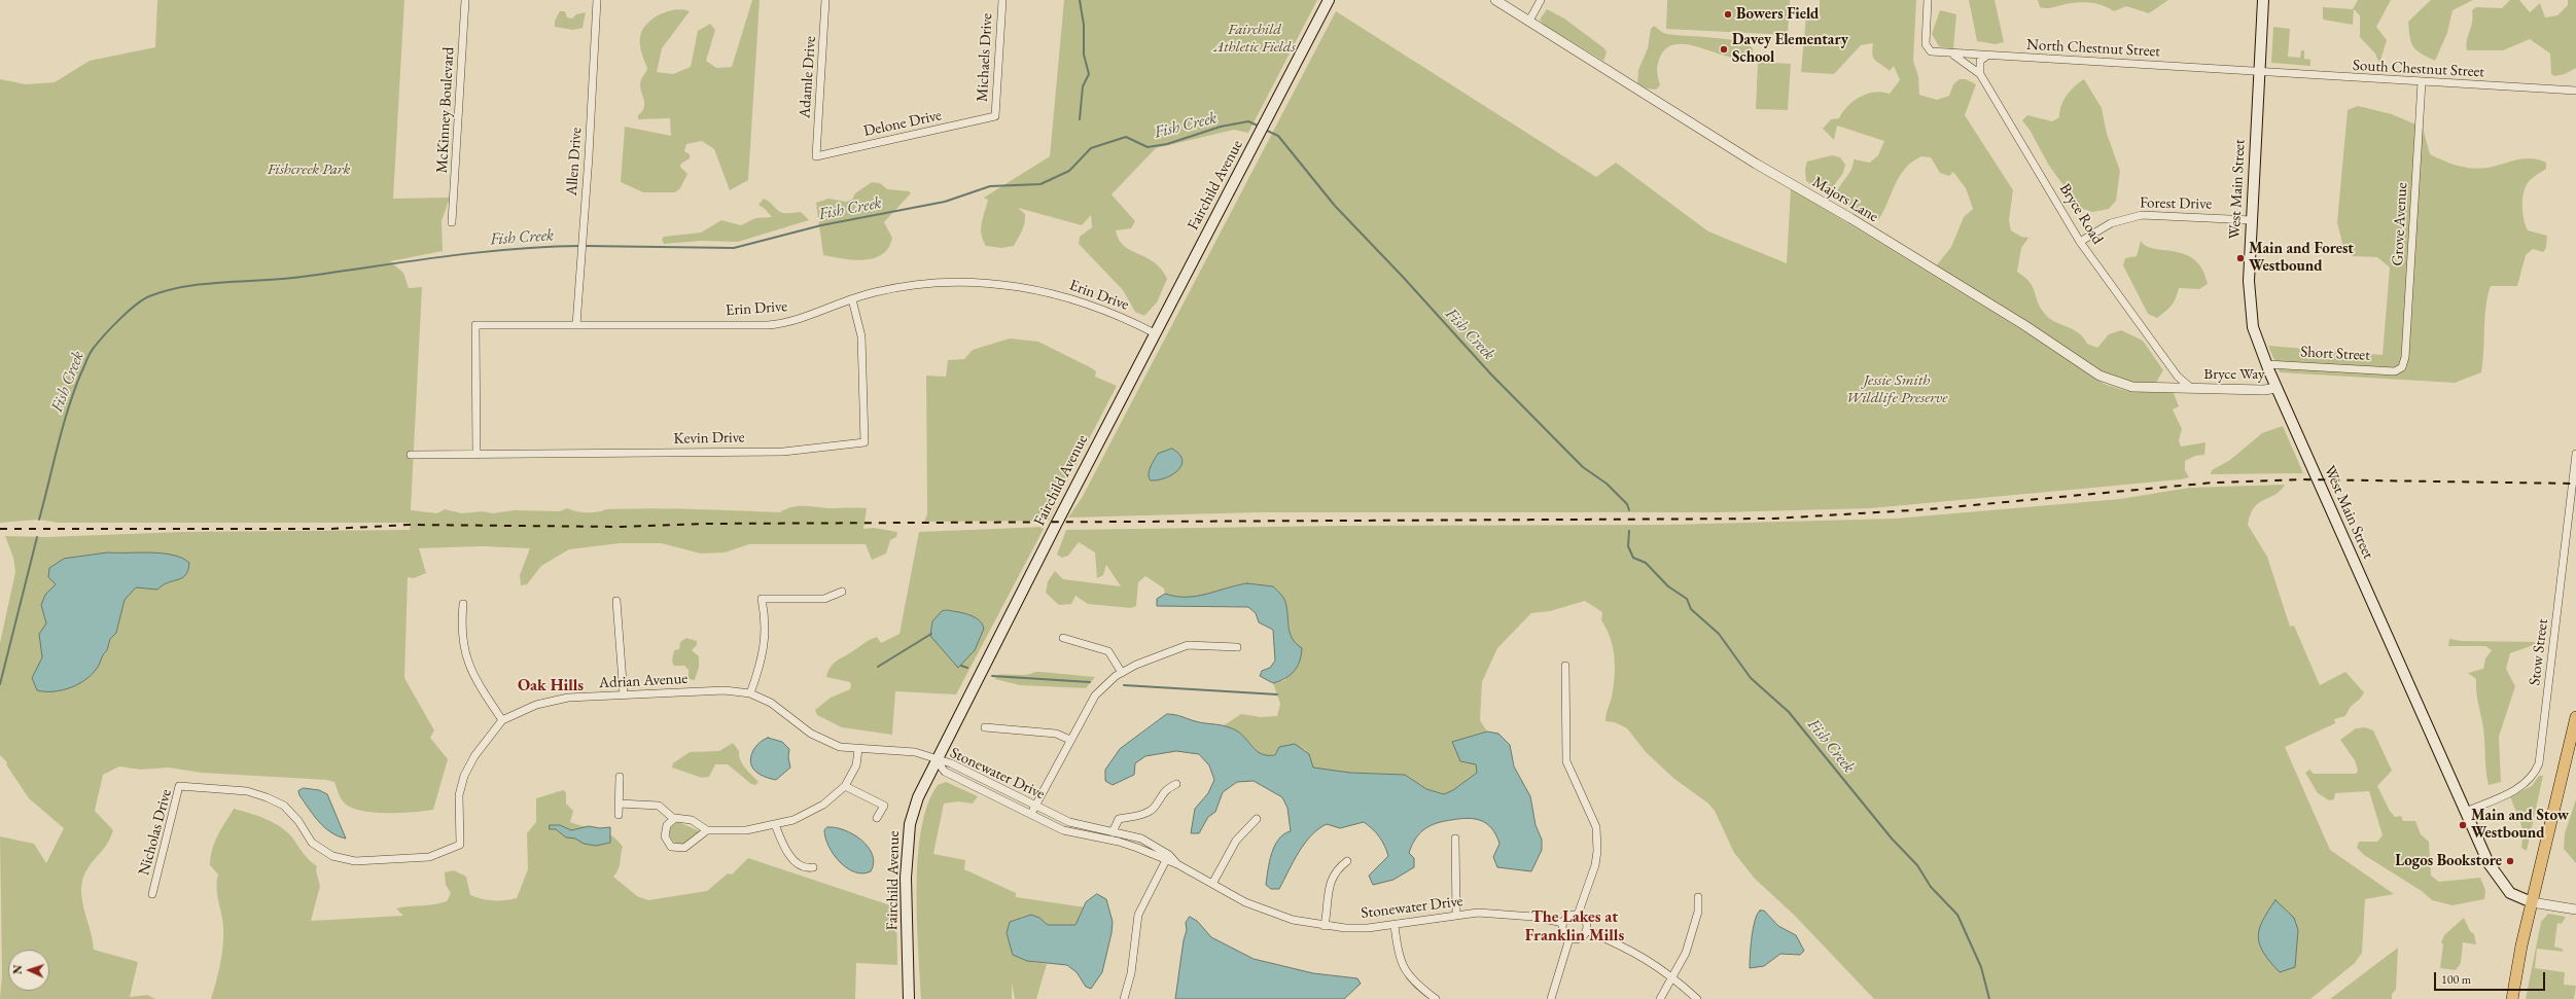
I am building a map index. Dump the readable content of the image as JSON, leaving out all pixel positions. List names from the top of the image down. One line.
{"streets":{"main road":["Fairchild Avenue","West Main Street"],"street":["North Chestnut Street","Michaels Drive","South Chestnut Street","Adamle Drive","McKinney Boulevard","Delone Drive","Allen Drive","Majors Lane","Forest Drive","Bryce Road","Grove Avenue","Erin Drive","Short Street","Bryce Way","Kevin Drive","Stow Street","Adrian Avenue","Stonewater Drive","Nicholas Drive"]},"crossings":[["North Chestnut Street","South Chestnut Street"],["North Chestnut Street","West Main Street"],["North Chestnut Street","Bryce Road"],["Michaels Drive","Delone Drive"],["South Chestnut Street","West Main Street"],["South Chestnut Street","Grove Avenue"],["Adamle Drive","Delone Drive"],["Allen Drive","Erin Drive"],["Fairchild Avenue","Erin Drive"],["Fairchild Avenue","Adrian Avenue"],["Fairchild Avenue","Stonewater Drive"],["West Main Street","Forest Drive"],["West Main Street","Short Street"],["West Main Street","Bryce Way"],["West Main Street","Stow Street"],["Majors Lane","Bryce Road"],["Majors Lane","Bryce Way"],["Forest Drive","Bryce Road"],["Bryce Road","Bryce Way"],["Grove Avenue","Short Street"],["Erin Drive","Kevin Drive"],["Adrian Avenue","Stonewater Drive"],["Adrian Avenue","Nicholas Drive"]],"districts":["Oak Hills","The Lakes at Franklin Mills"],"water":["Fish Creek"],"parks":["Fairchild Athletic Fields","Fishcreek Park","Jessie Smith Wildlife Preserve"],"places":["Bowers Field","Davey Elementary School","Main and Forest Westbound","Main and Stow Westbound","Logos Bookstore"],"scale_bar":"100 m","north":"left"}
